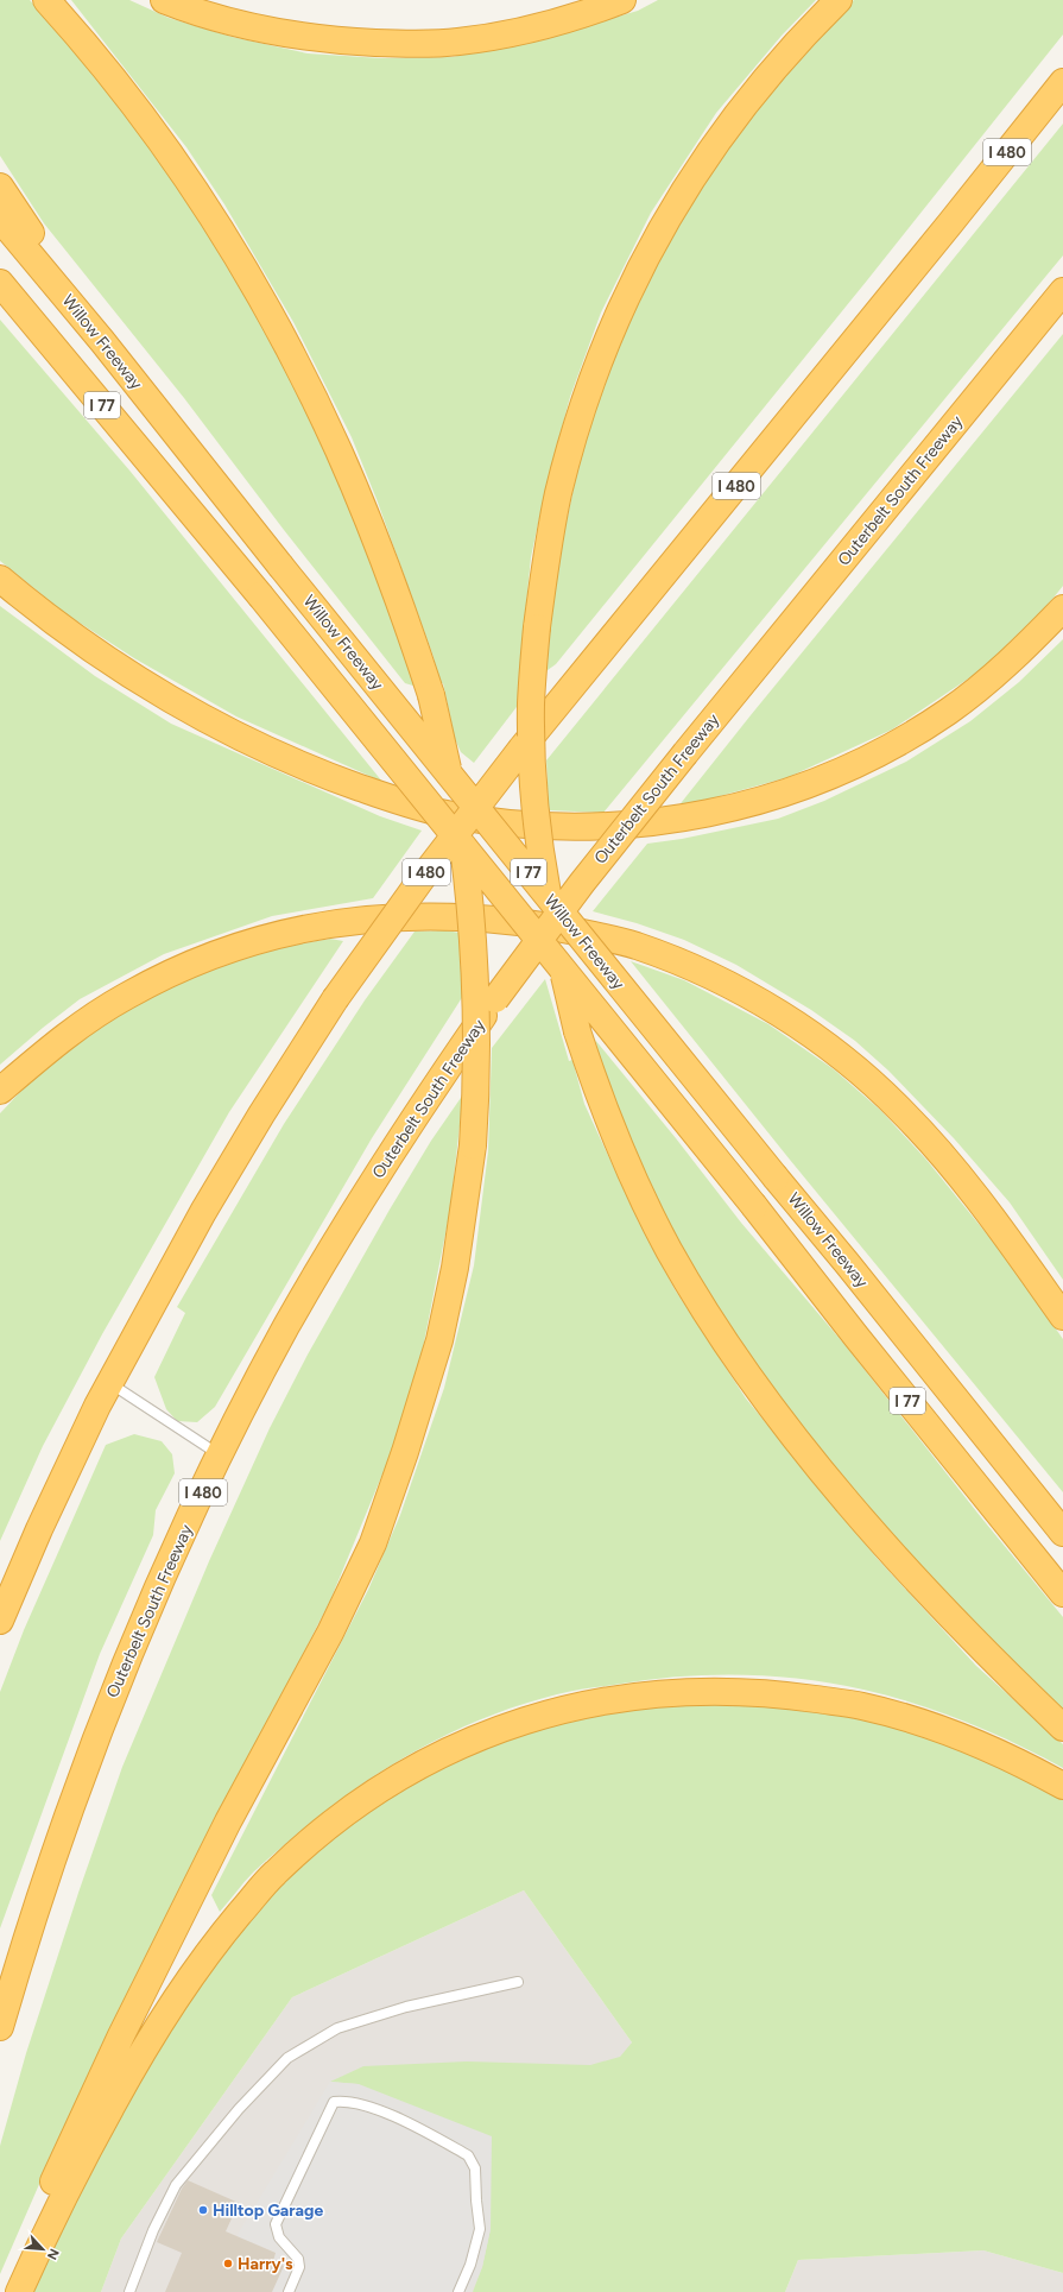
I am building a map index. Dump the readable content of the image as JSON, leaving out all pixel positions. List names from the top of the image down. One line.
{"streets":{"highway":["I 480","Willow Freeway","I 77","Outerbelt South Freeway"]},"places":["Hilltop Garage","Harry's"],"north":"bottom right"}
